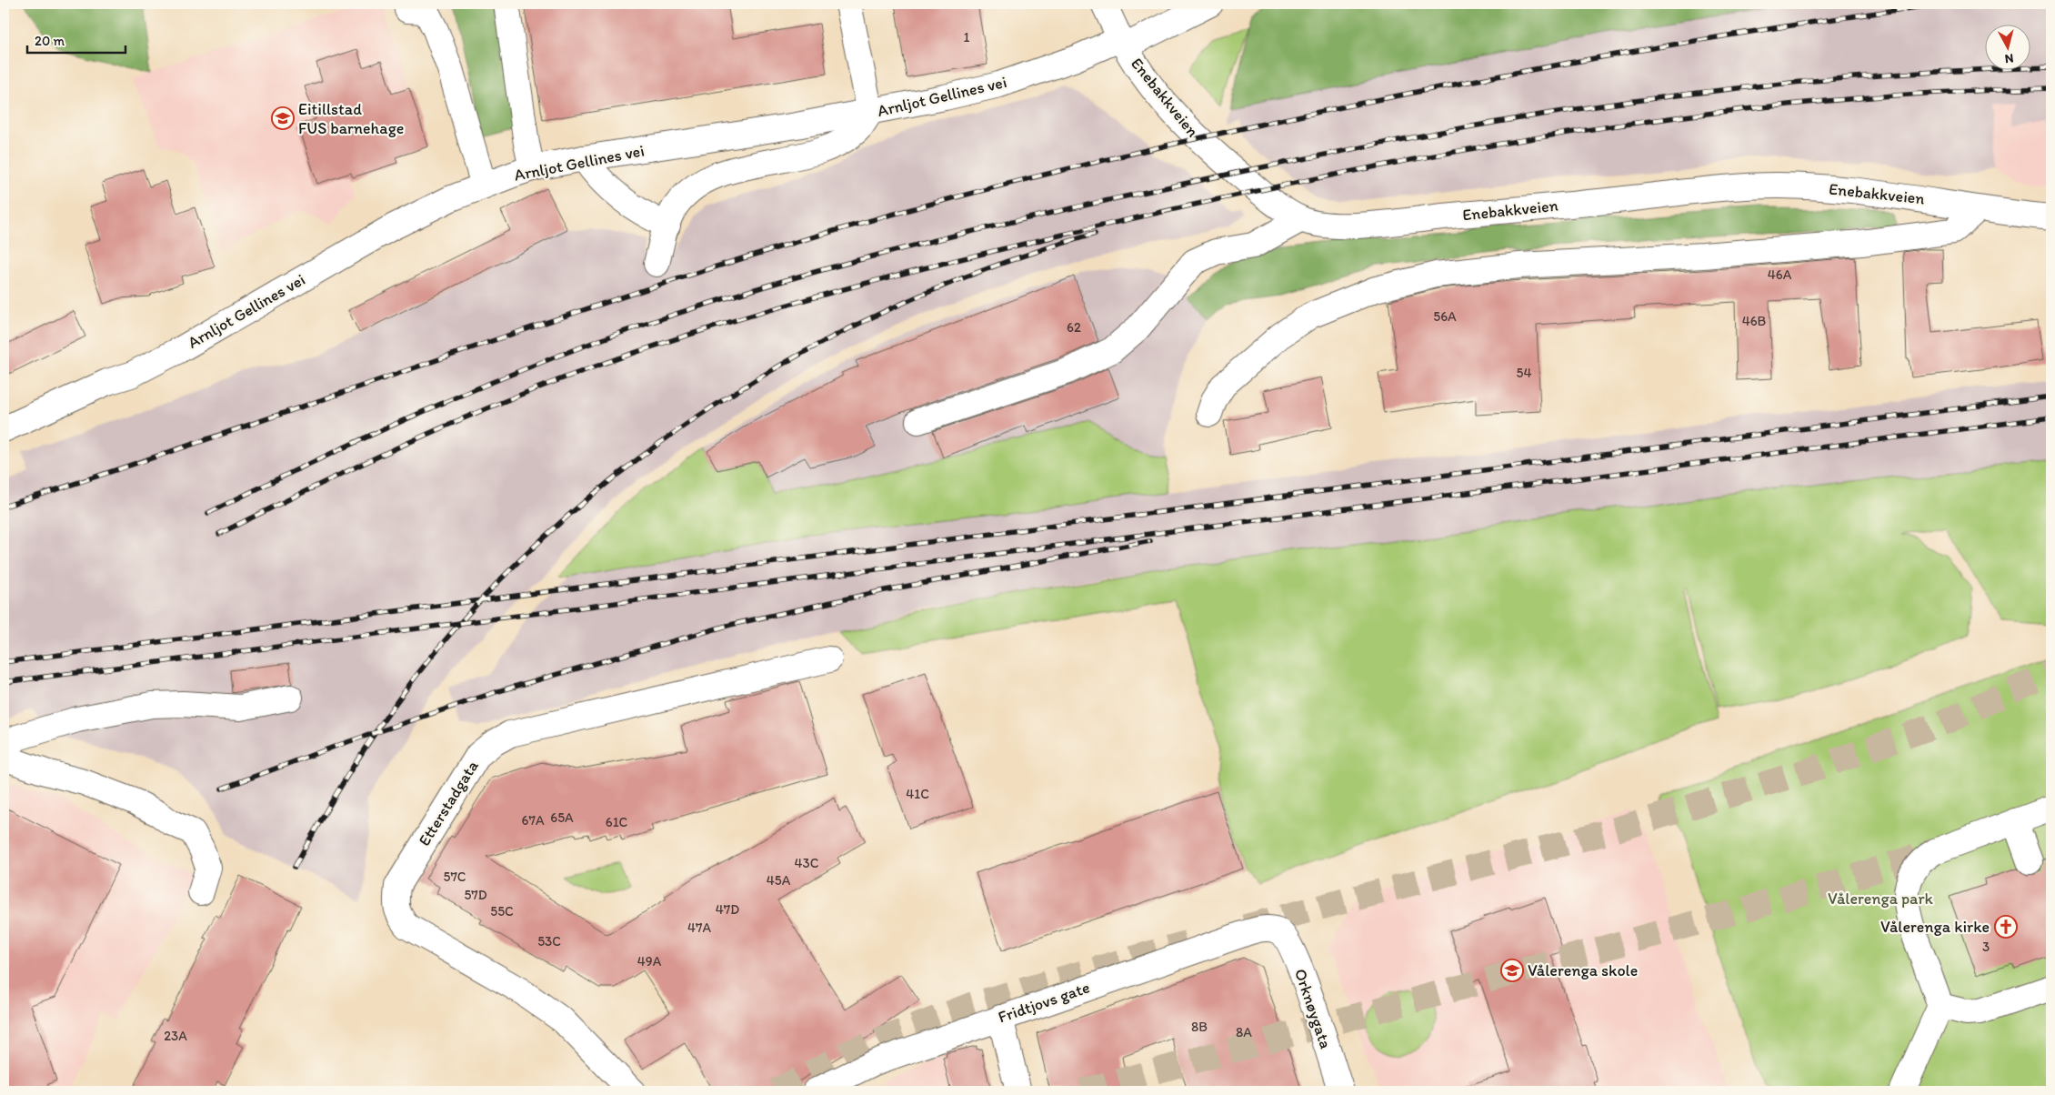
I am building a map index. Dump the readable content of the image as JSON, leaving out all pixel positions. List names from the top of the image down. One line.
{"streets":{"street":["Arnljot Gellines vei","Enebakkveien","Etterstadgata","Fridtjovs gate","Orknøygata"]},"crossings":[["Arnljot Gellines vei","Enebakkveien"],["Fridtjovs gate","Orknøygata"]],"parks":["Vålerenga park"],"places":{"school or university":["Eitillstad FUS barnehage","Vålerenga skole"],"church":["Vålerenga kirke"]},"house_numbers":["1","46A","56A","46B","62","54","41C","65A","67A","61C","43C","57C","45A","57D","47D","55C","47A","53C","3","49A","8B","8A","23A"],"scale_bar":"20 m","north":"bottom"}
